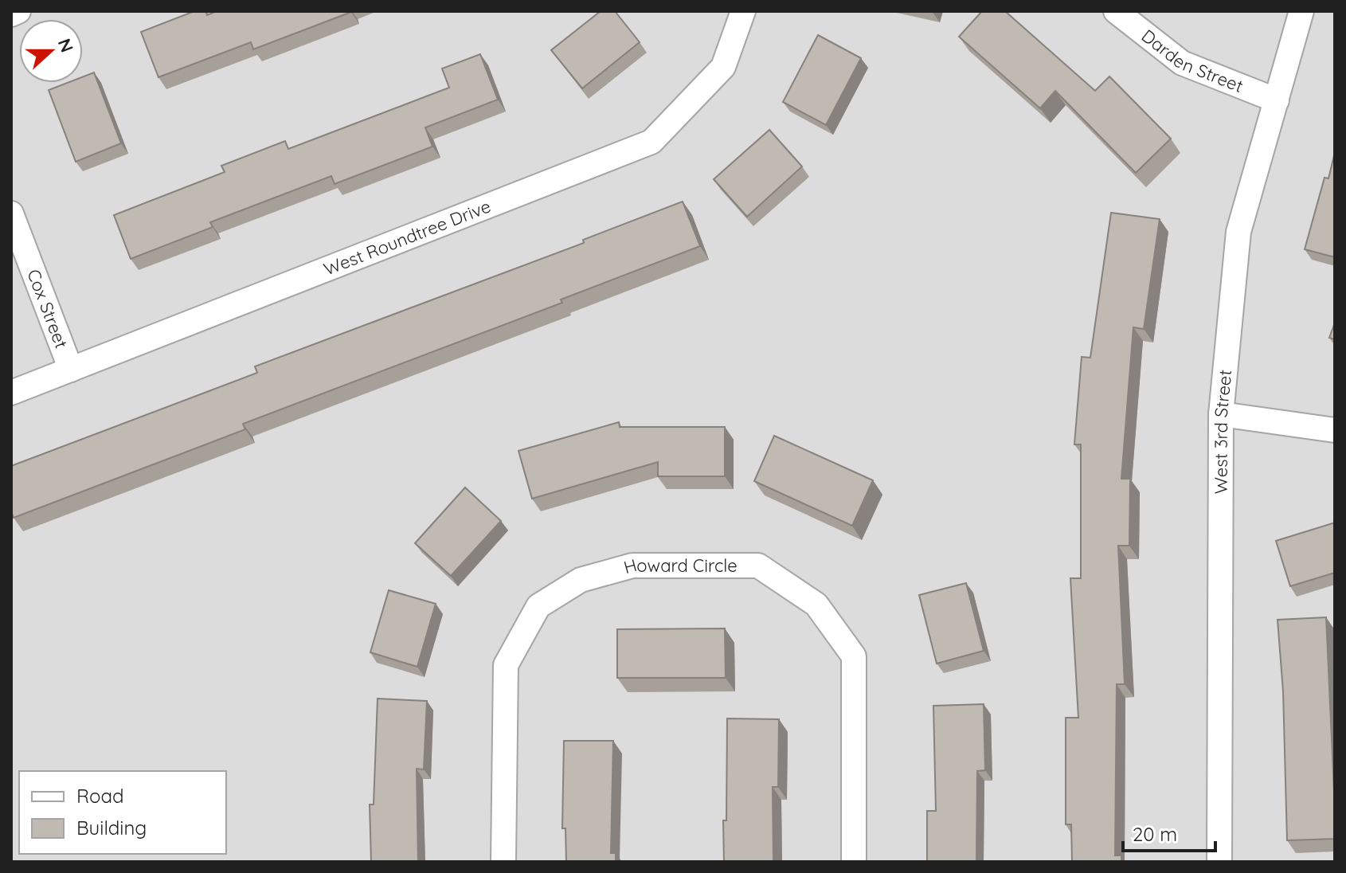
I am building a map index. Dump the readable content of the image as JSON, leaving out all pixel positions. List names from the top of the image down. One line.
{"streets":{"street":["Darden Street","West Roundtree Drive","Cox Street","West 3rd Street","Howard Circle"]},"crossings":[["Darden Street","West 3rd Street"],["West Roundtree Drive","Cox Street"]],"legend":["Road","Building"],"scale_bar":"20 m","north":"right"}
